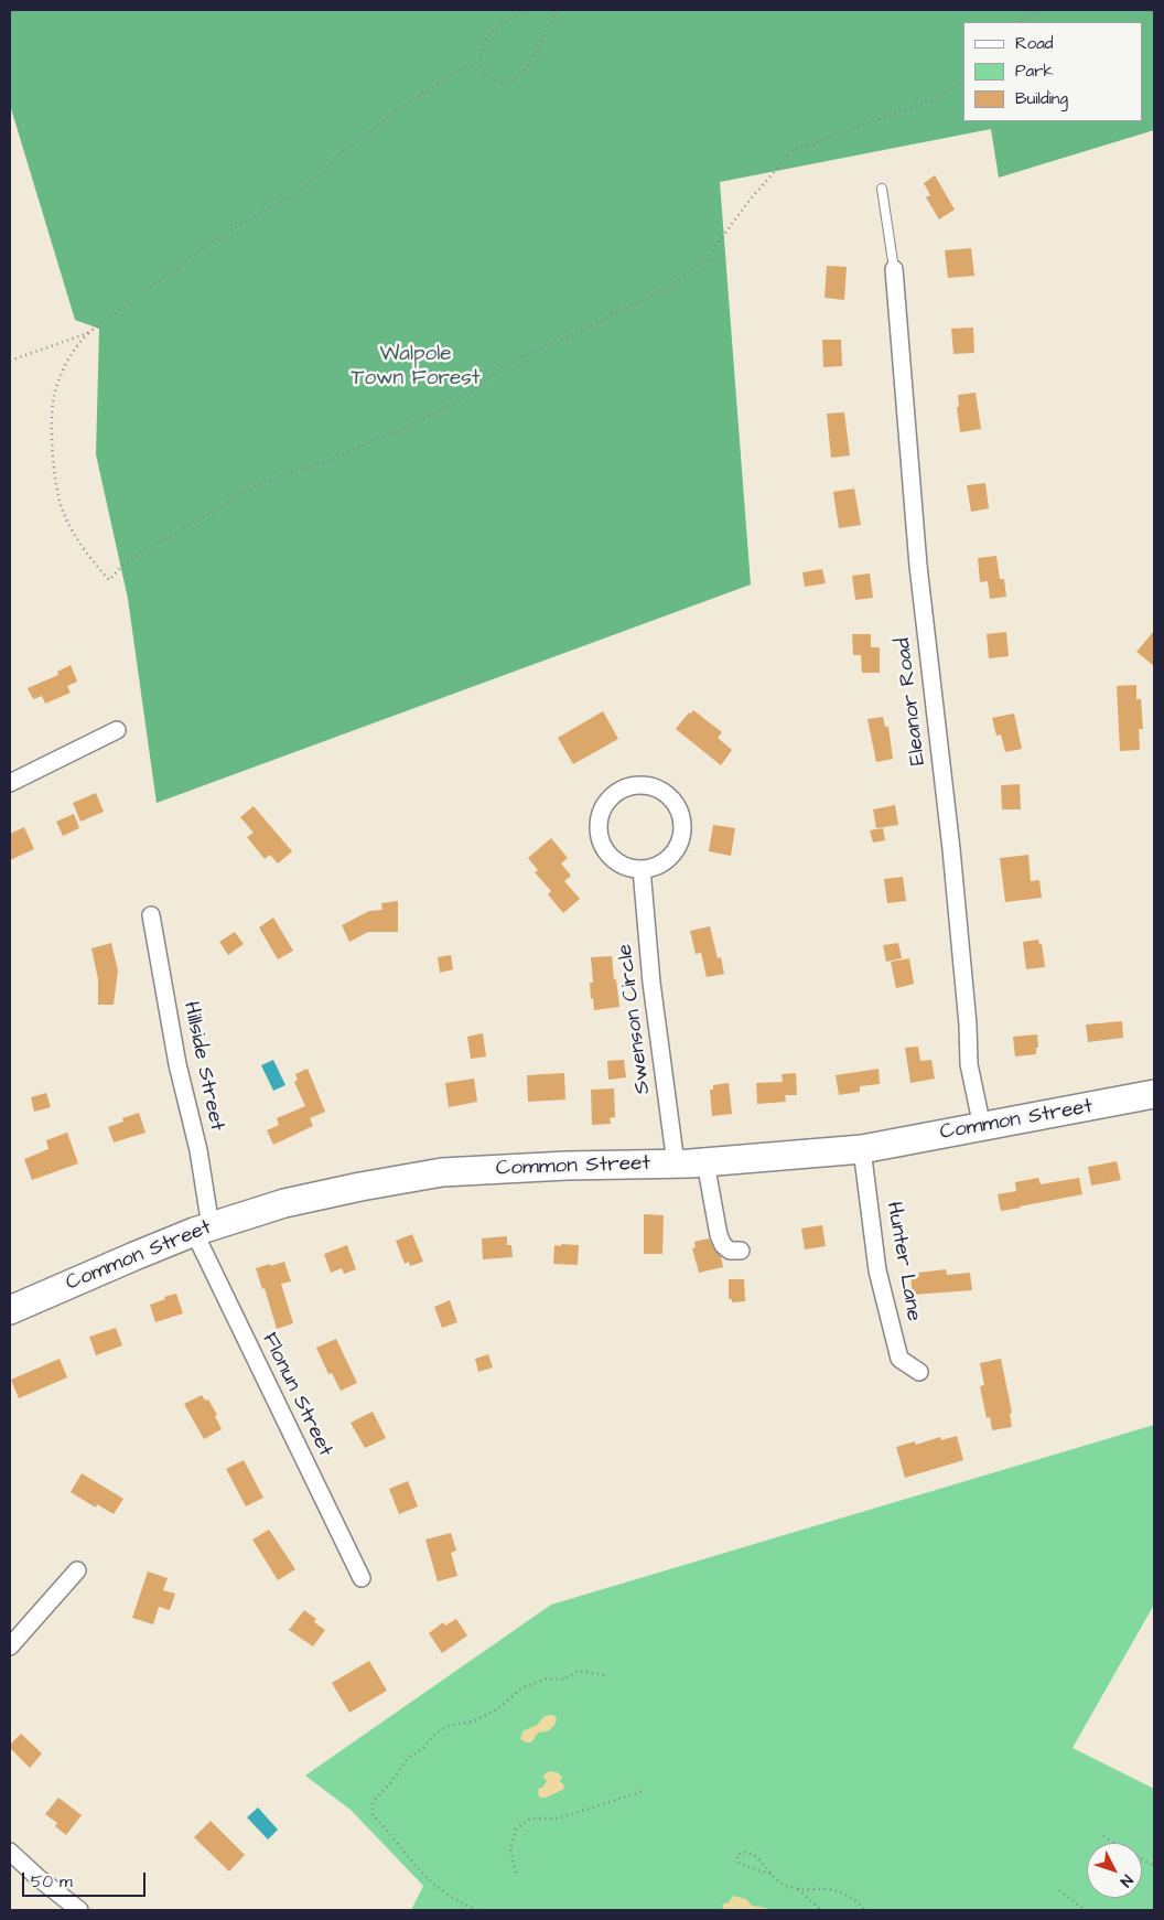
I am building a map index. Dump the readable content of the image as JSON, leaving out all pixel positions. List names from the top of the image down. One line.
{"streets":{"main road":["Common Street"],"street":["Eleanor Road","Swenson Circle","Hillside Street","Hunter Lane","Flonun Street"]},"crossings":[["Eleanor Road","Common Street"],["Swenson Circle","Common Street"],["Hillside Street","Common Street"],["Hillside Street","Flonun Street"],["Common Street","Hunter Lane"],["Common Street","Flonun Street"]],"parks":["Walpole Town Forest"],"legend":["Road","Park","Building"],"scale_bar":"50 m","north":"bottom right"}
